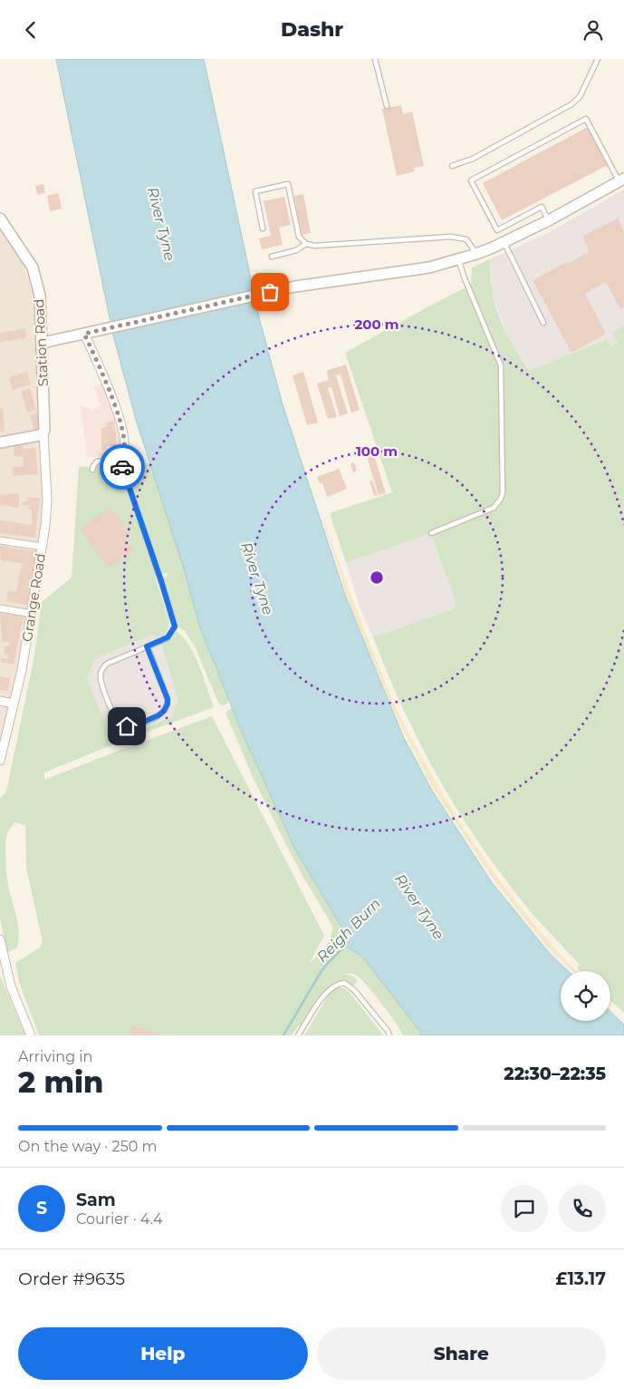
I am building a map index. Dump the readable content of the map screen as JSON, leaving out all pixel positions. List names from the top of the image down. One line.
{"streets":{"street":["Station Road","Grange Road"]},"crossings":[["Station Road","Grange Road"]],"water":["River Tyne","Reigh Burn"],"page":{"header":"Dashr","heading":["2 min","Arriving in","22:30–22:35"],"panel":["Sam","Courier · 4.4","Order #9635","£13.17"],"bar":"On the way · 250 m","round":"S","buttons":["Help","Share"]},"rings":["200 m","100 m"]}
